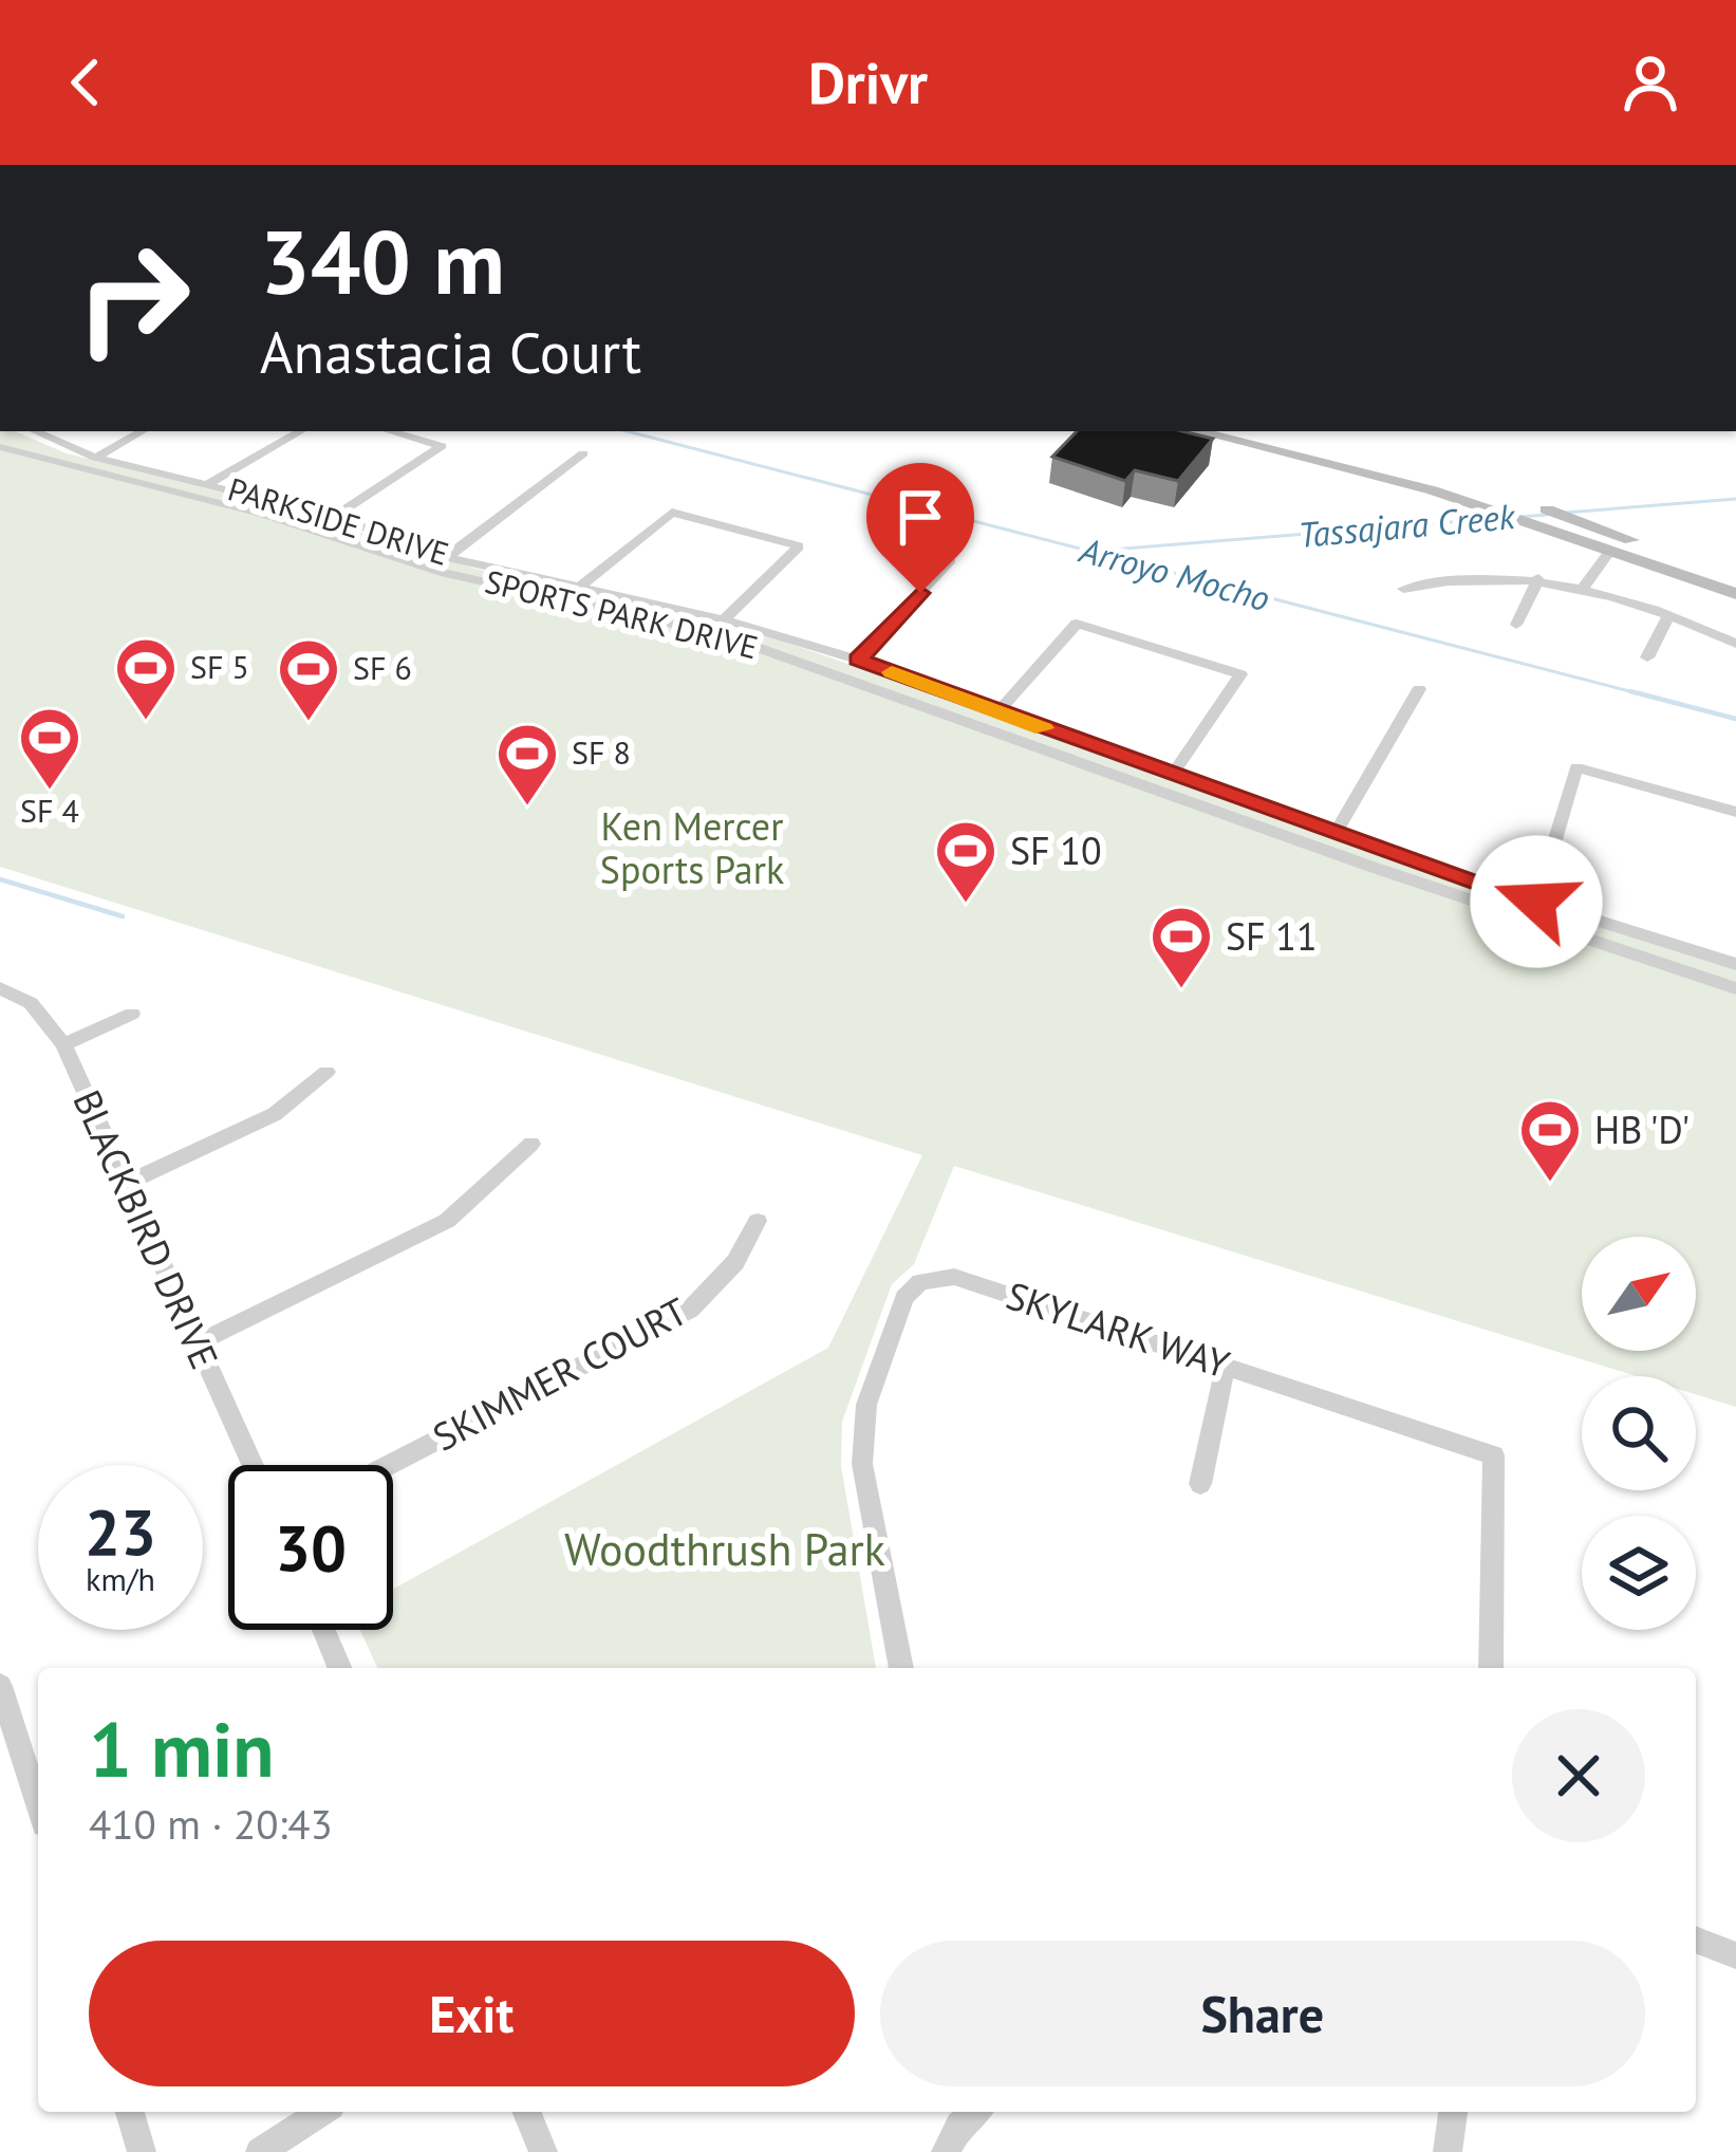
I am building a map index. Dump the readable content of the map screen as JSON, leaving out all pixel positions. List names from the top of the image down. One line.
{"streets":{"street":["PARKSIDE DRIVE","SPORTS PARK DRIVE","BLACKBIRD DRIVE","SKYLARK WAY","SKIMMER COURT"]},"water":["Tassajara Creek","Arroyo Mocho"],"parks":["Ken Mercer Sports Park","Woodthrush Park"],"places":{"sports":["SF 5","SF 6","SF 4","SF 8","SF 10","SF 11","HB 'D'"]},"north":"top right","page":{"header":"Drivr","turn":["340 m","Anastacia Court"],"speed":"23 km/h","limit":"30","heading":["1 min","410 m · 20:43"],"buttons":["Exit","Share"]}}
